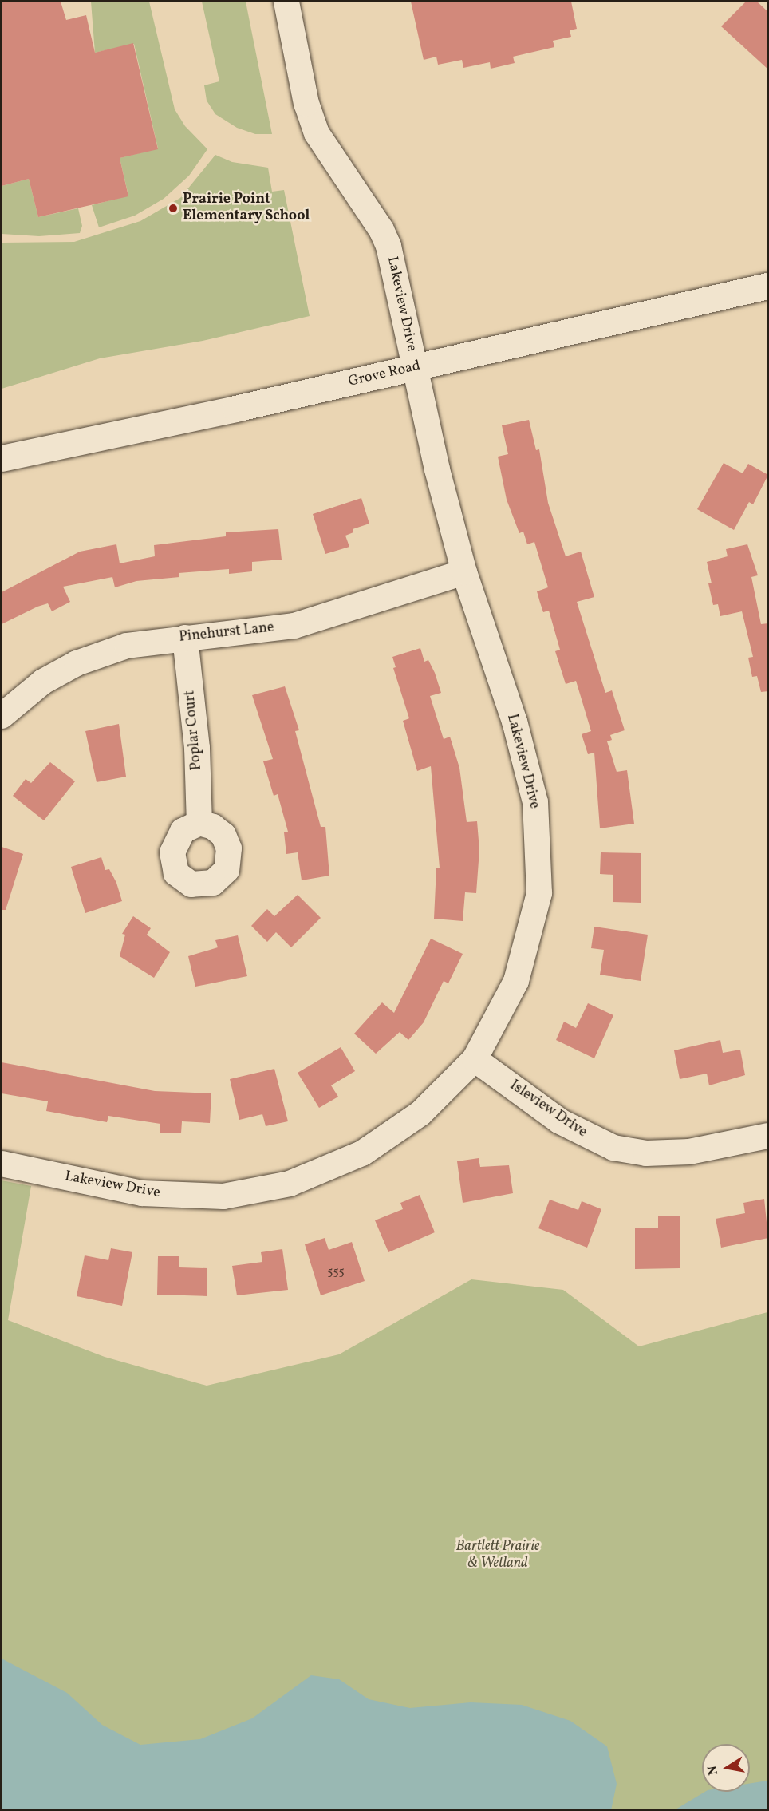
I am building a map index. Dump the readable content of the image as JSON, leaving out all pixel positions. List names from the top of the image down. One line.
{"streets":{"street":["Lakeview Drive","Grove Road","Pinehurst Lane","Poplar Court","Isleview Drive"]},"crossings":[["Lakeview Drive","Grove Road"],["Lakeview Drive","Pinehurst Lane"],["Lakeview Drive","Isleview Drive"],["Pinehurst Lane","Poplar Court"]],"parks":["Bartlett Prairie & Wetland"],"places":["Prairie Point Elementary School"],"house_numbers":["555"],"north":"left"}
